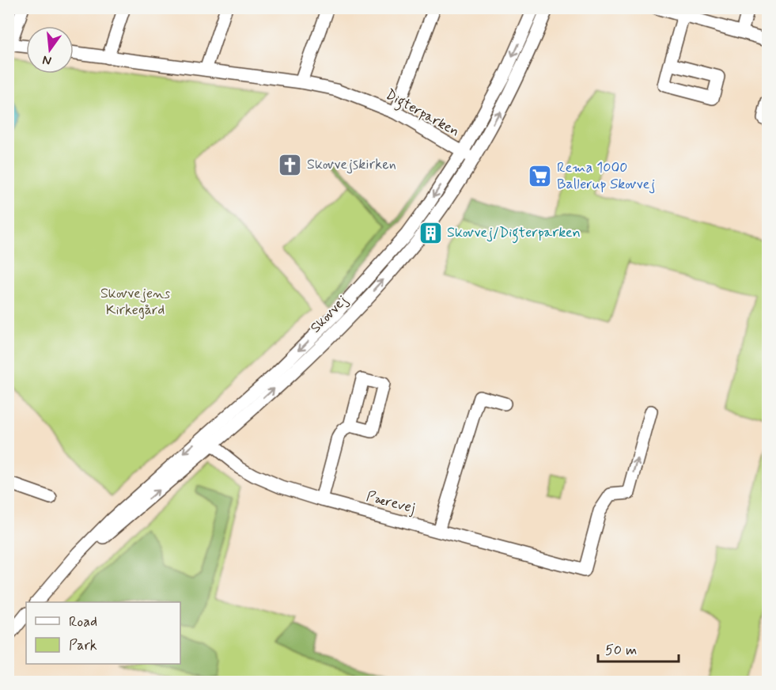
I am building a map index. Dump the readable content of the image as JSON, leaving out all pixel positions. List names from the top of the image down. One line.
{"streets":{"street":["Digterparken","Skovvej","Pærevej"]},"crossings":[["Digterparken","Skovvej"],["Skovvej","Pærevej"]],"parks":["Skovvejens Kirkegård"],"places":{"church":["Skovvejskirken"],"supermarket":["Rema 1000 Ballerup Skovvej"],"building":["Skovvej/Digterparken"]},"legend":["Road","Park"],"scale_bar":"50 m","north":"bottom"}
